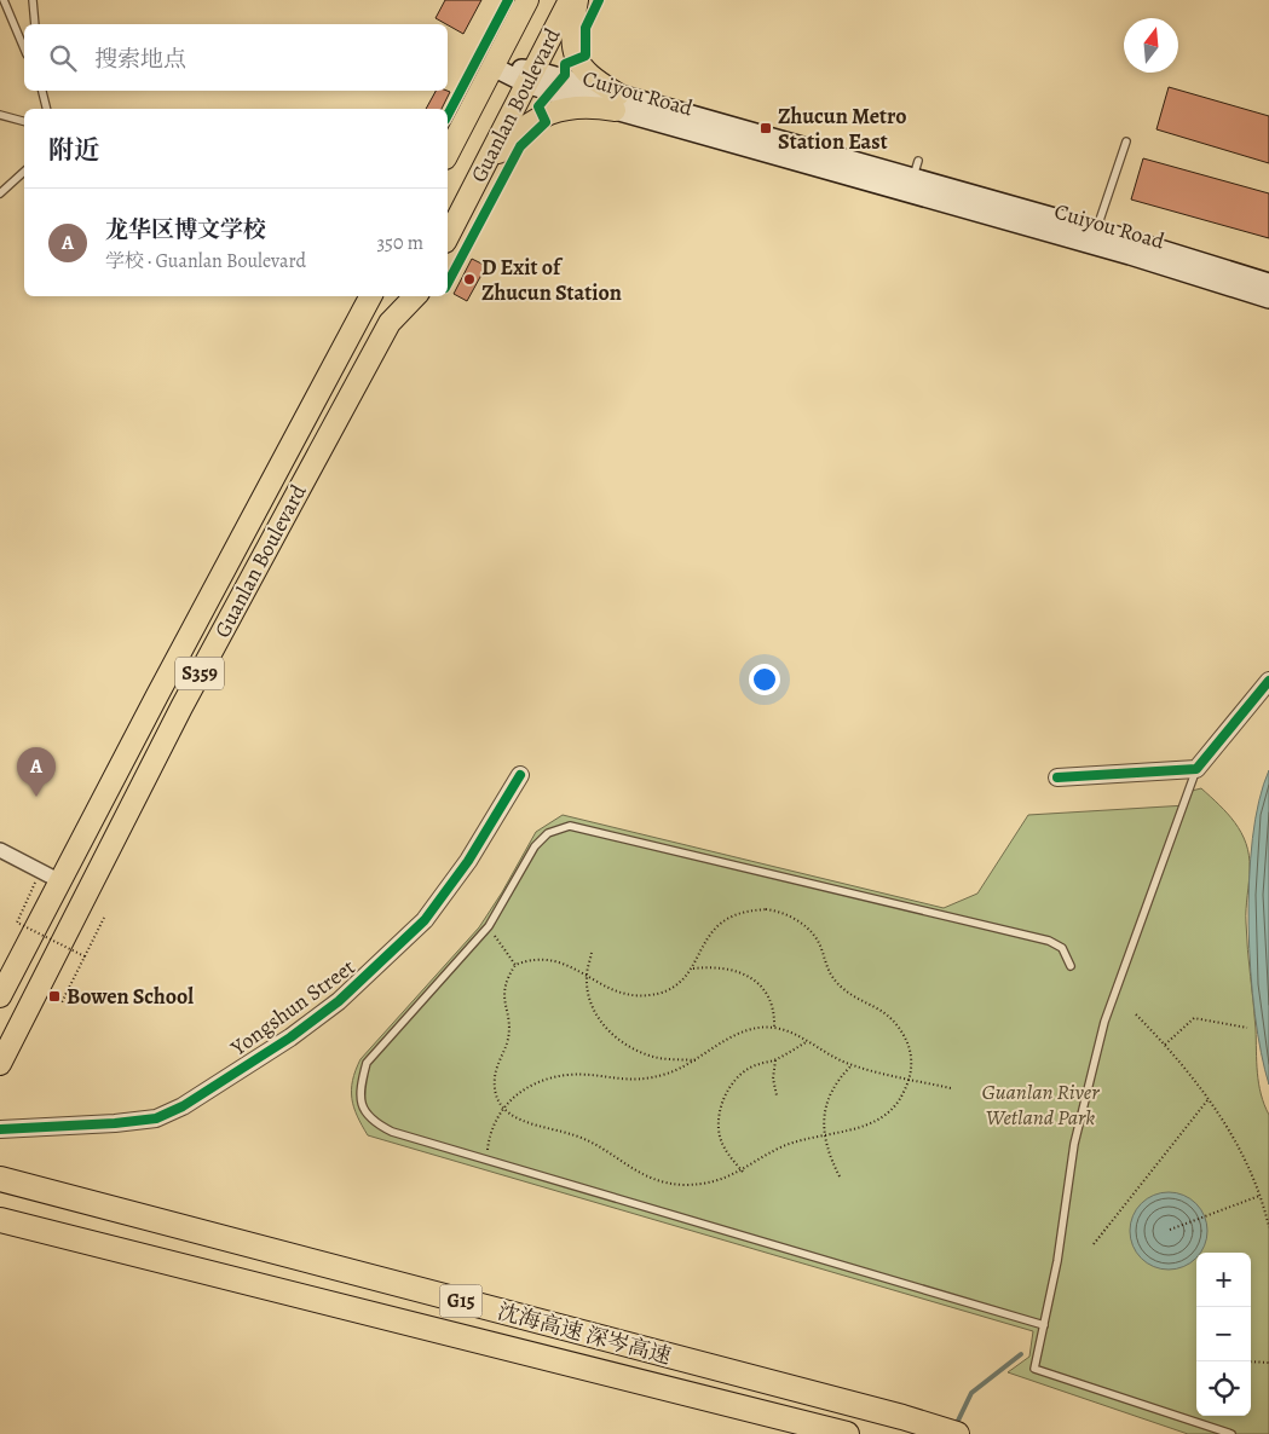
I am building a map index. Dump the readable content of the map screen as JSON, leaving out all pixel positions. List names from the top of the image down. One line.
{"streets":{"highway":["G15","沈海高速 深岑高速"],"main road":["Cuiyou Road","Guanlan Boulevard","S359"],"street":["Yongshun Street"]},"crossings":[["Cuiyou Road","Guanlan Boulevard"]],"parks":["Guanlan River Wetland Park"],"places":{"transit":["Zhucun Metro Station East","Bowen School"],"other":["D Exit of Zhucun Station"]},"north":"top","page":{"search":"搜索地点","heading":"附近","list":[{"mark":"A","name":"龙华区博文学校","note":"学校 · Guanlan Boulevard","value":"350 m"}],"pins":"A","map_buttons":["+","−"]}}
